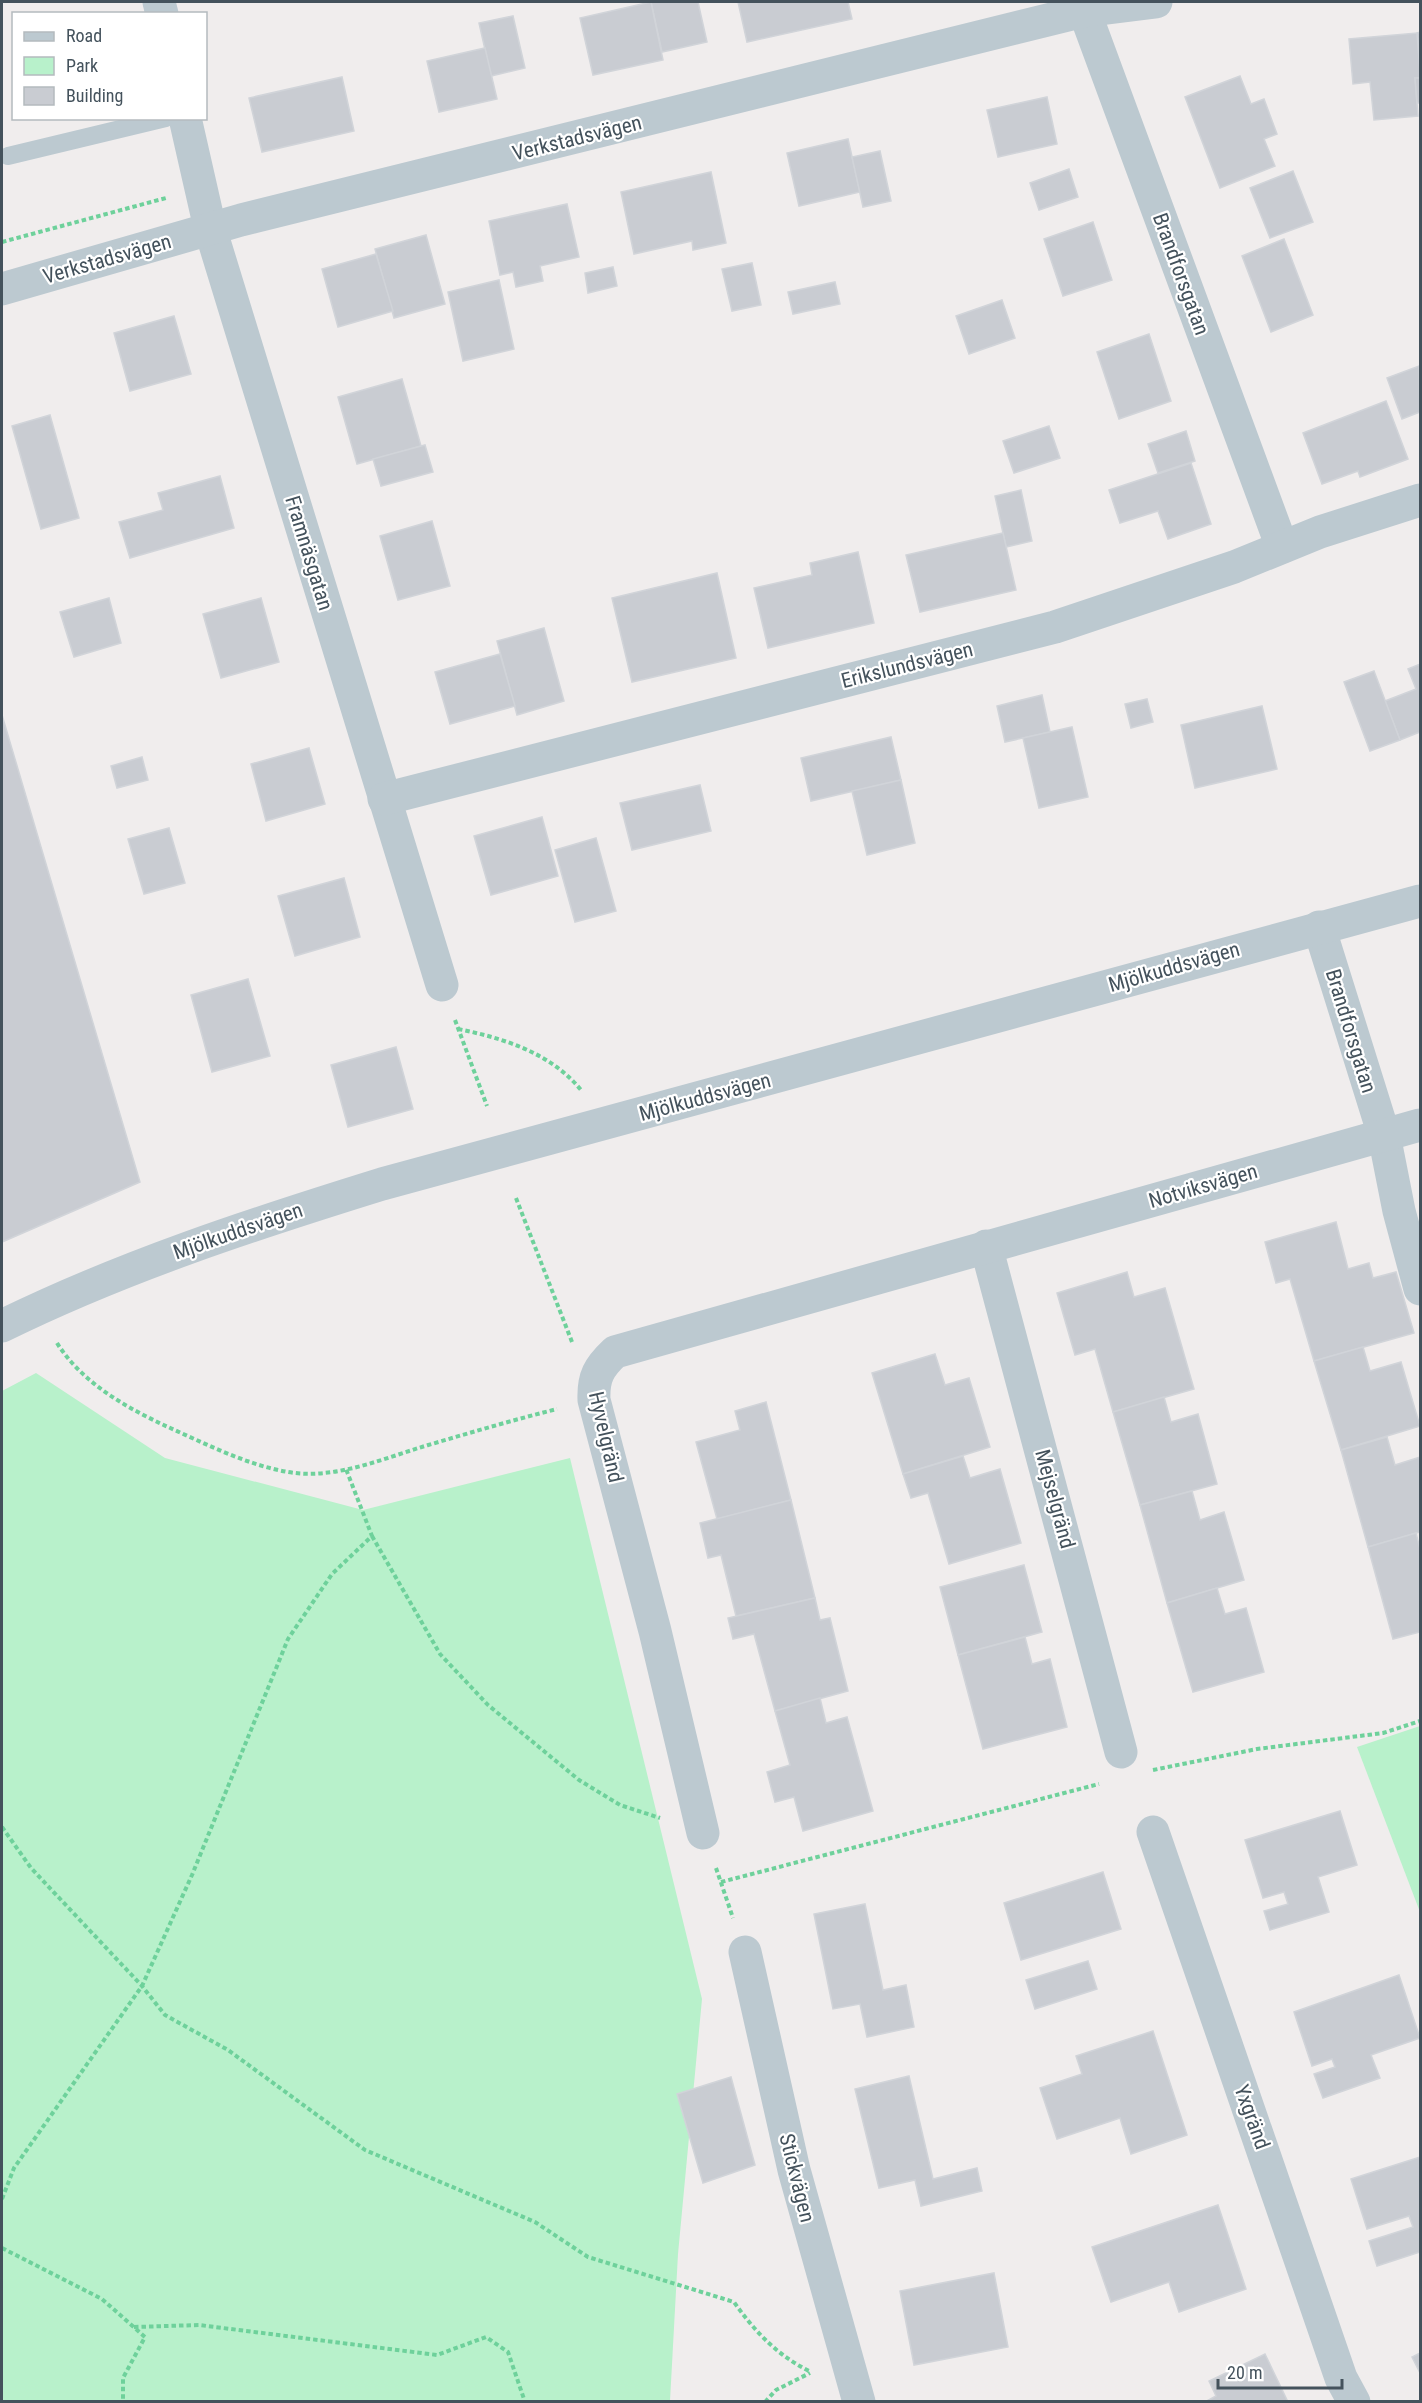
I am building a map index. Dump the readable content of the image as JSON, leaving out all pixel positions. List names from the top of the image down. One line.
{"streets":{"street":["Verkstadsvägen","Brandforsgatan","Framnäsgatan","Erikslundsvägen","Mjölkuddsvägen","Notviksvägen","Hyvelgränd","Mejselgränd","Yxgränd","Stickvägen"]},"crossings":[["Verkstadsvägen","Brandforsgatan"],["Verkstadsvägen","Framnäsgatan"],["Brandforsgatan","Erikslundsvägen"],["Brandforsgatan","Mjölkuddsvägen"],["Brandforsgatan","Notviksvägen"],["Framnäsgatan","Erikslundsvägen"],["Notviksvägen","Hyvelgränd"],["Notviksvägen","Mejselgränd"],["Hyvelgränd","Mejselgränd"]],"legend":["Road","Park","Building"],"scale_bar":"20 m"}
